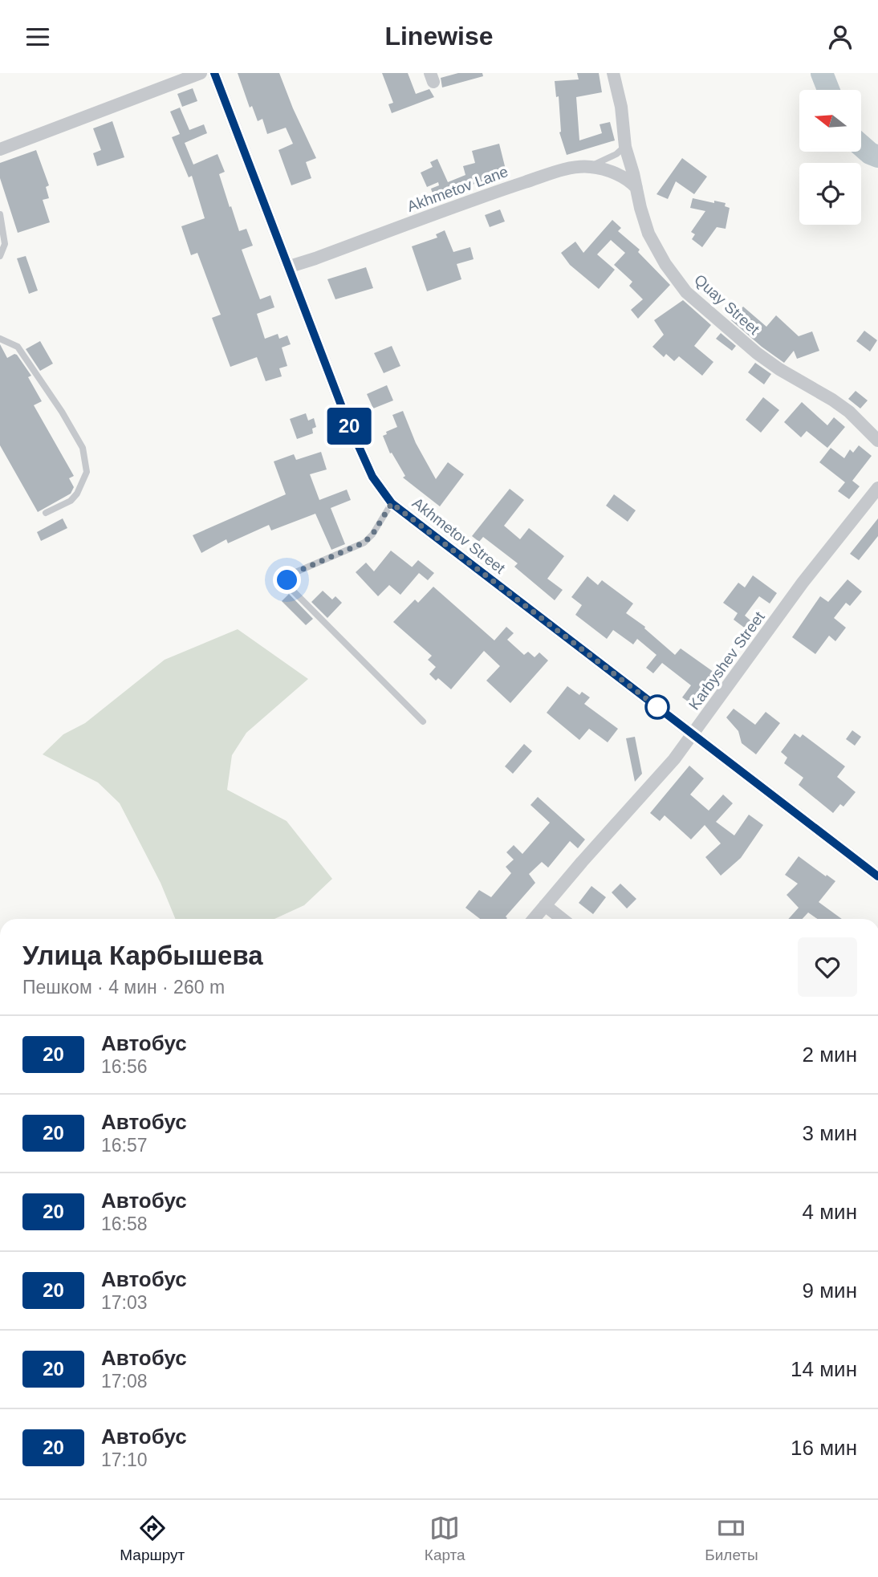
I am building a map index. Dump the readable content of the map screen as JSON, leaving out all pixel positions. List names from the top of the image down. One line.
{"streets":{"street":["Akhmetov Lane","Quay Street","Akhmetov Street","Karbyshev Street"]},"crossings":[["Akhmetov Lane","Quay Street"],["Akhmetov Lane","Akhmetov Street"],["Akhmetov Street","Karbyshev Street"]],"lines":["bus line 20"],"north":"left","page":{"header":"Linewise","on_map":"20","heading":["Улица Карбышева","Пешком · 4 мин · 260 m"],"list":[{"mark":"20","name":"Автобус","note":"16:56","value":"2 мин"},{"mark":"20","name":"Автобус","note":"16:57","value":"3 мин"},{"mark":"20","name":"Автобус","note":"16:58","value":"4 мин"},{"mark":"20","name":"Автобус","note":"17:03","value":"9 мин"},{"mark":"20","name":"Автобус","note":"17:08","value":"14 мин"},{"mark":"20","name":"Автобус","note":"17:10","value":"16 мин"}],"tabs":["Маршрут","Карта","Билеты"]}}
